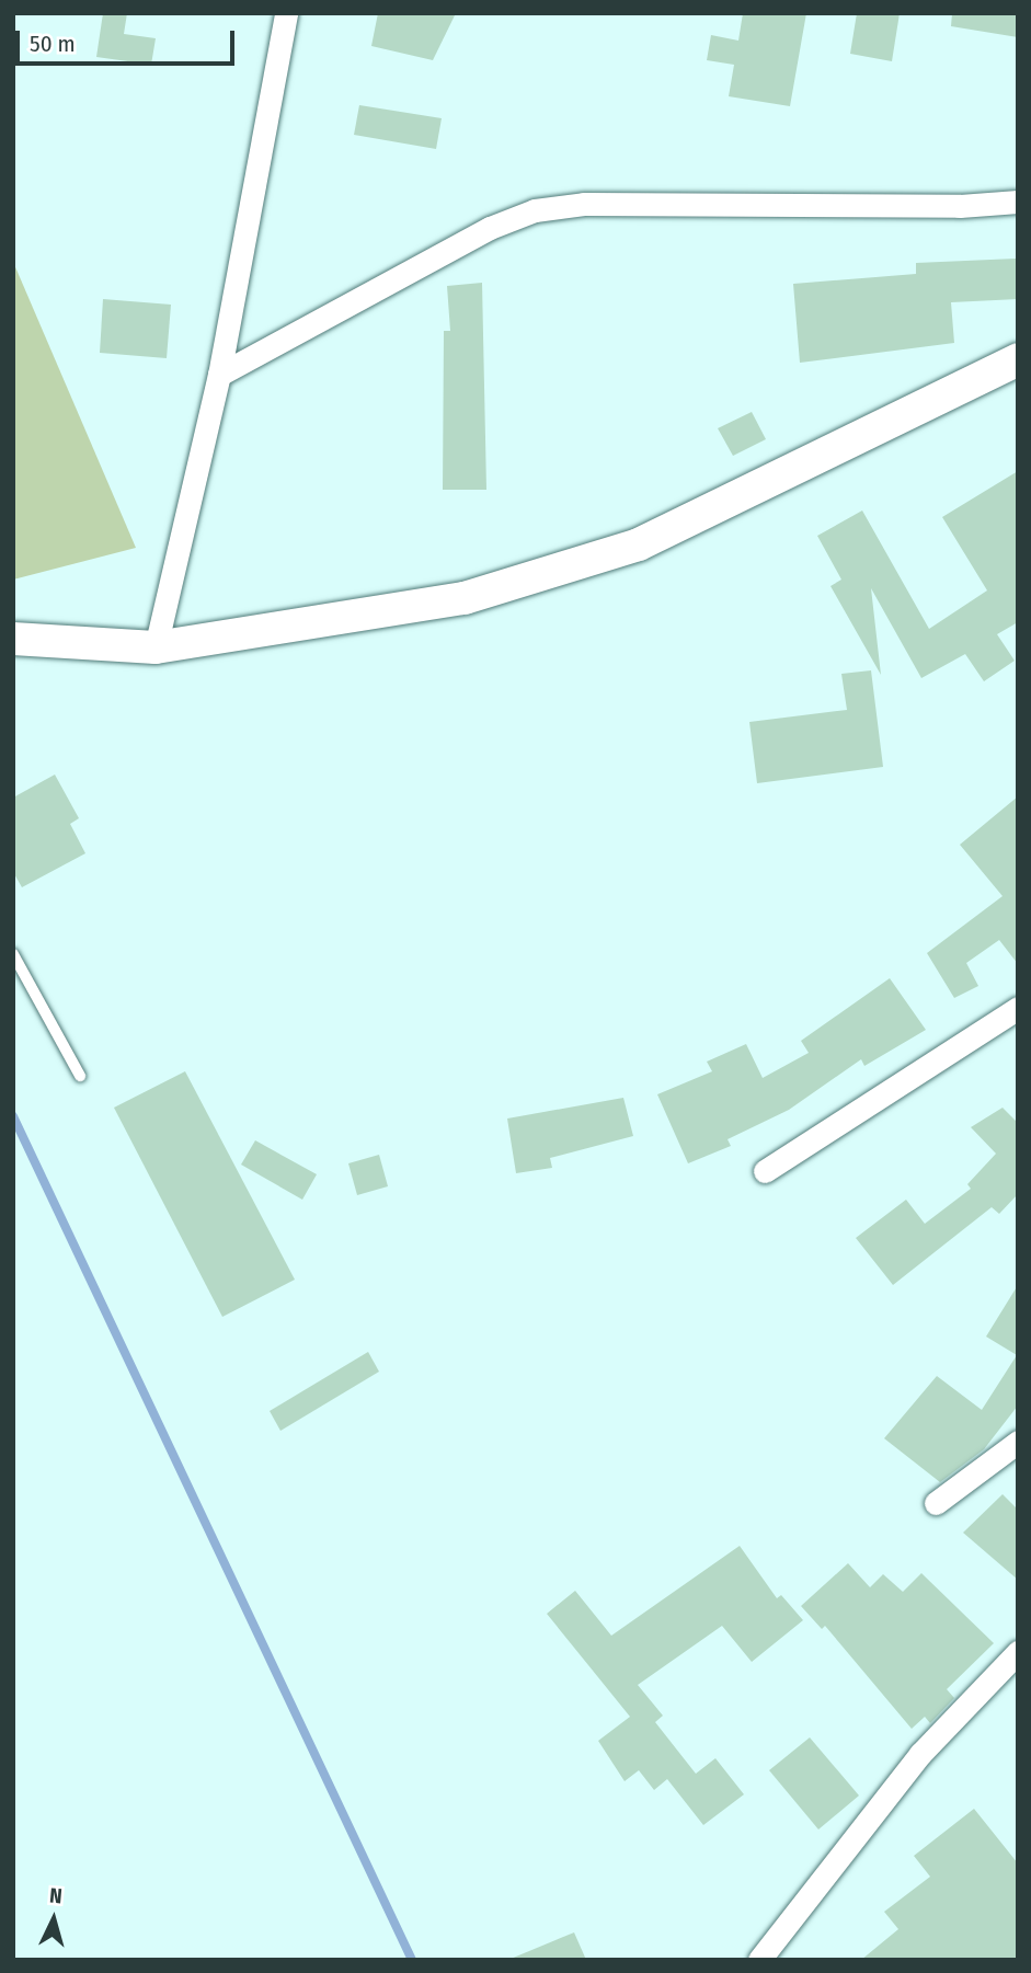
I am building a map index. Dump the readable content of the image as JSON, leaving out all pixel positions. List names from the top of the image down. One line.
{"scale_bar":"50 m","north":"top"}
